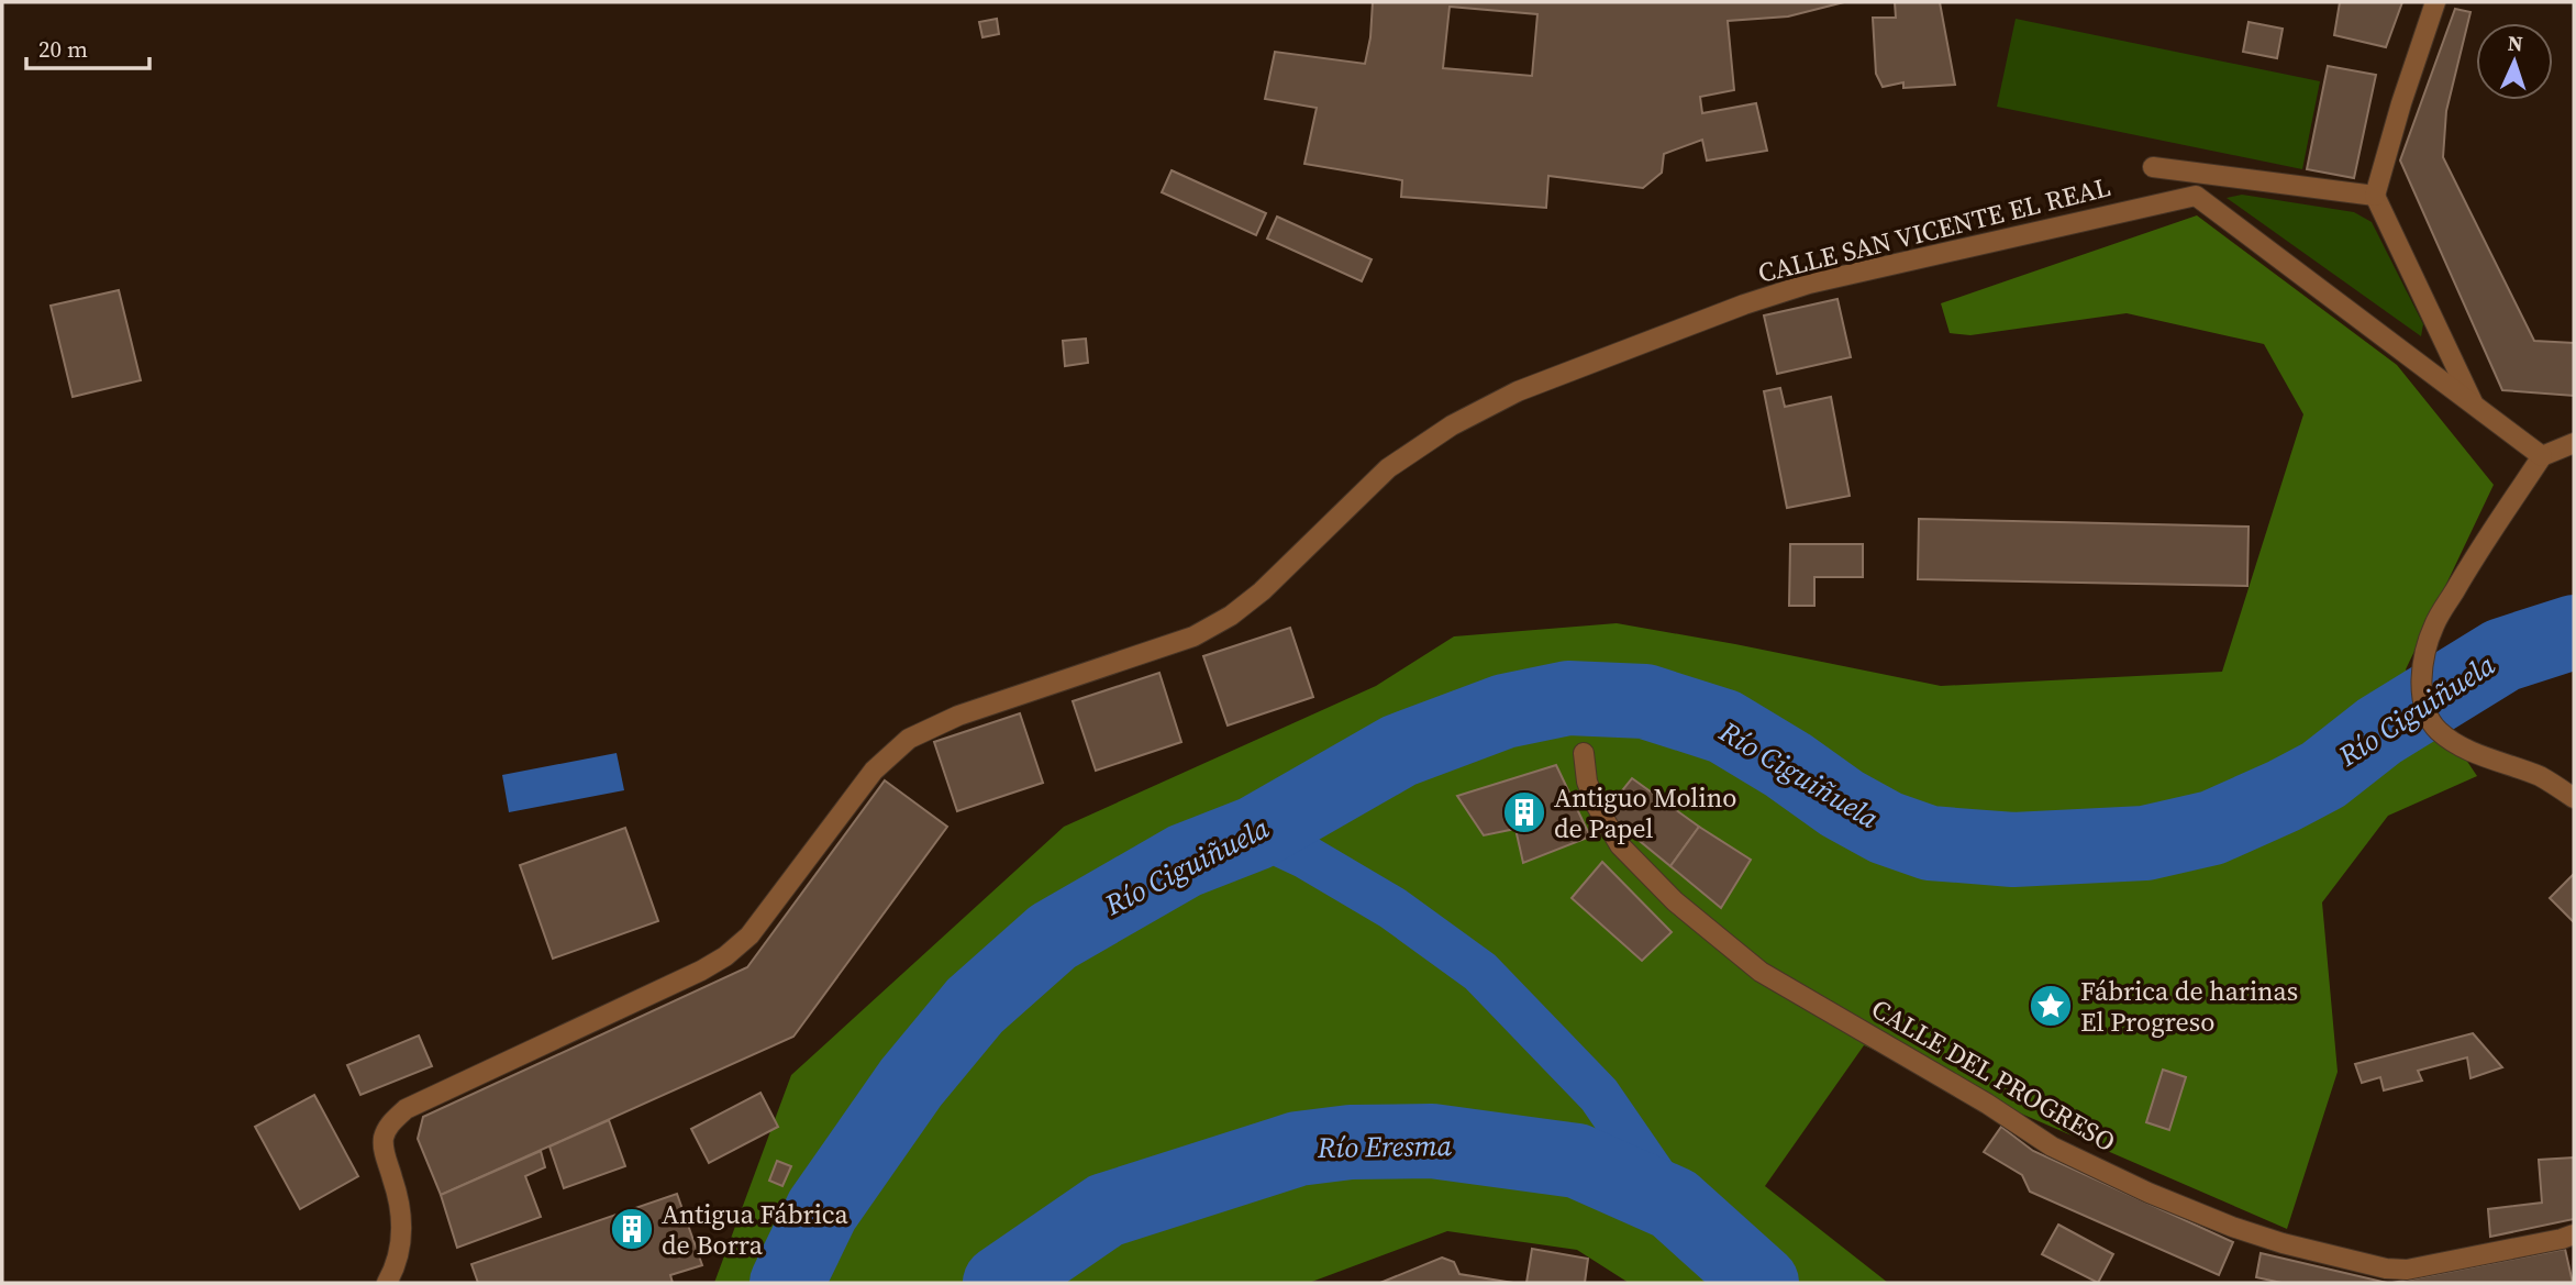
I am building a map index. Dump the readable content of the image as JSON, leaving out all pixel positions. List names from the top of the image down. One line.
{"streets":{"street":["CALLE SAN VICENTE EL REAL","CALLE DEL PROGRESO"]},"water":["Río Ciguiñuela","Río Eresma"],"places":{"building":["Antiguo Molino de Papel","Antigua Fábrica de Borra"],"place":["Fábrica de harinas El Progreso"]},"scale_bar":"20 m","north":"top"}
